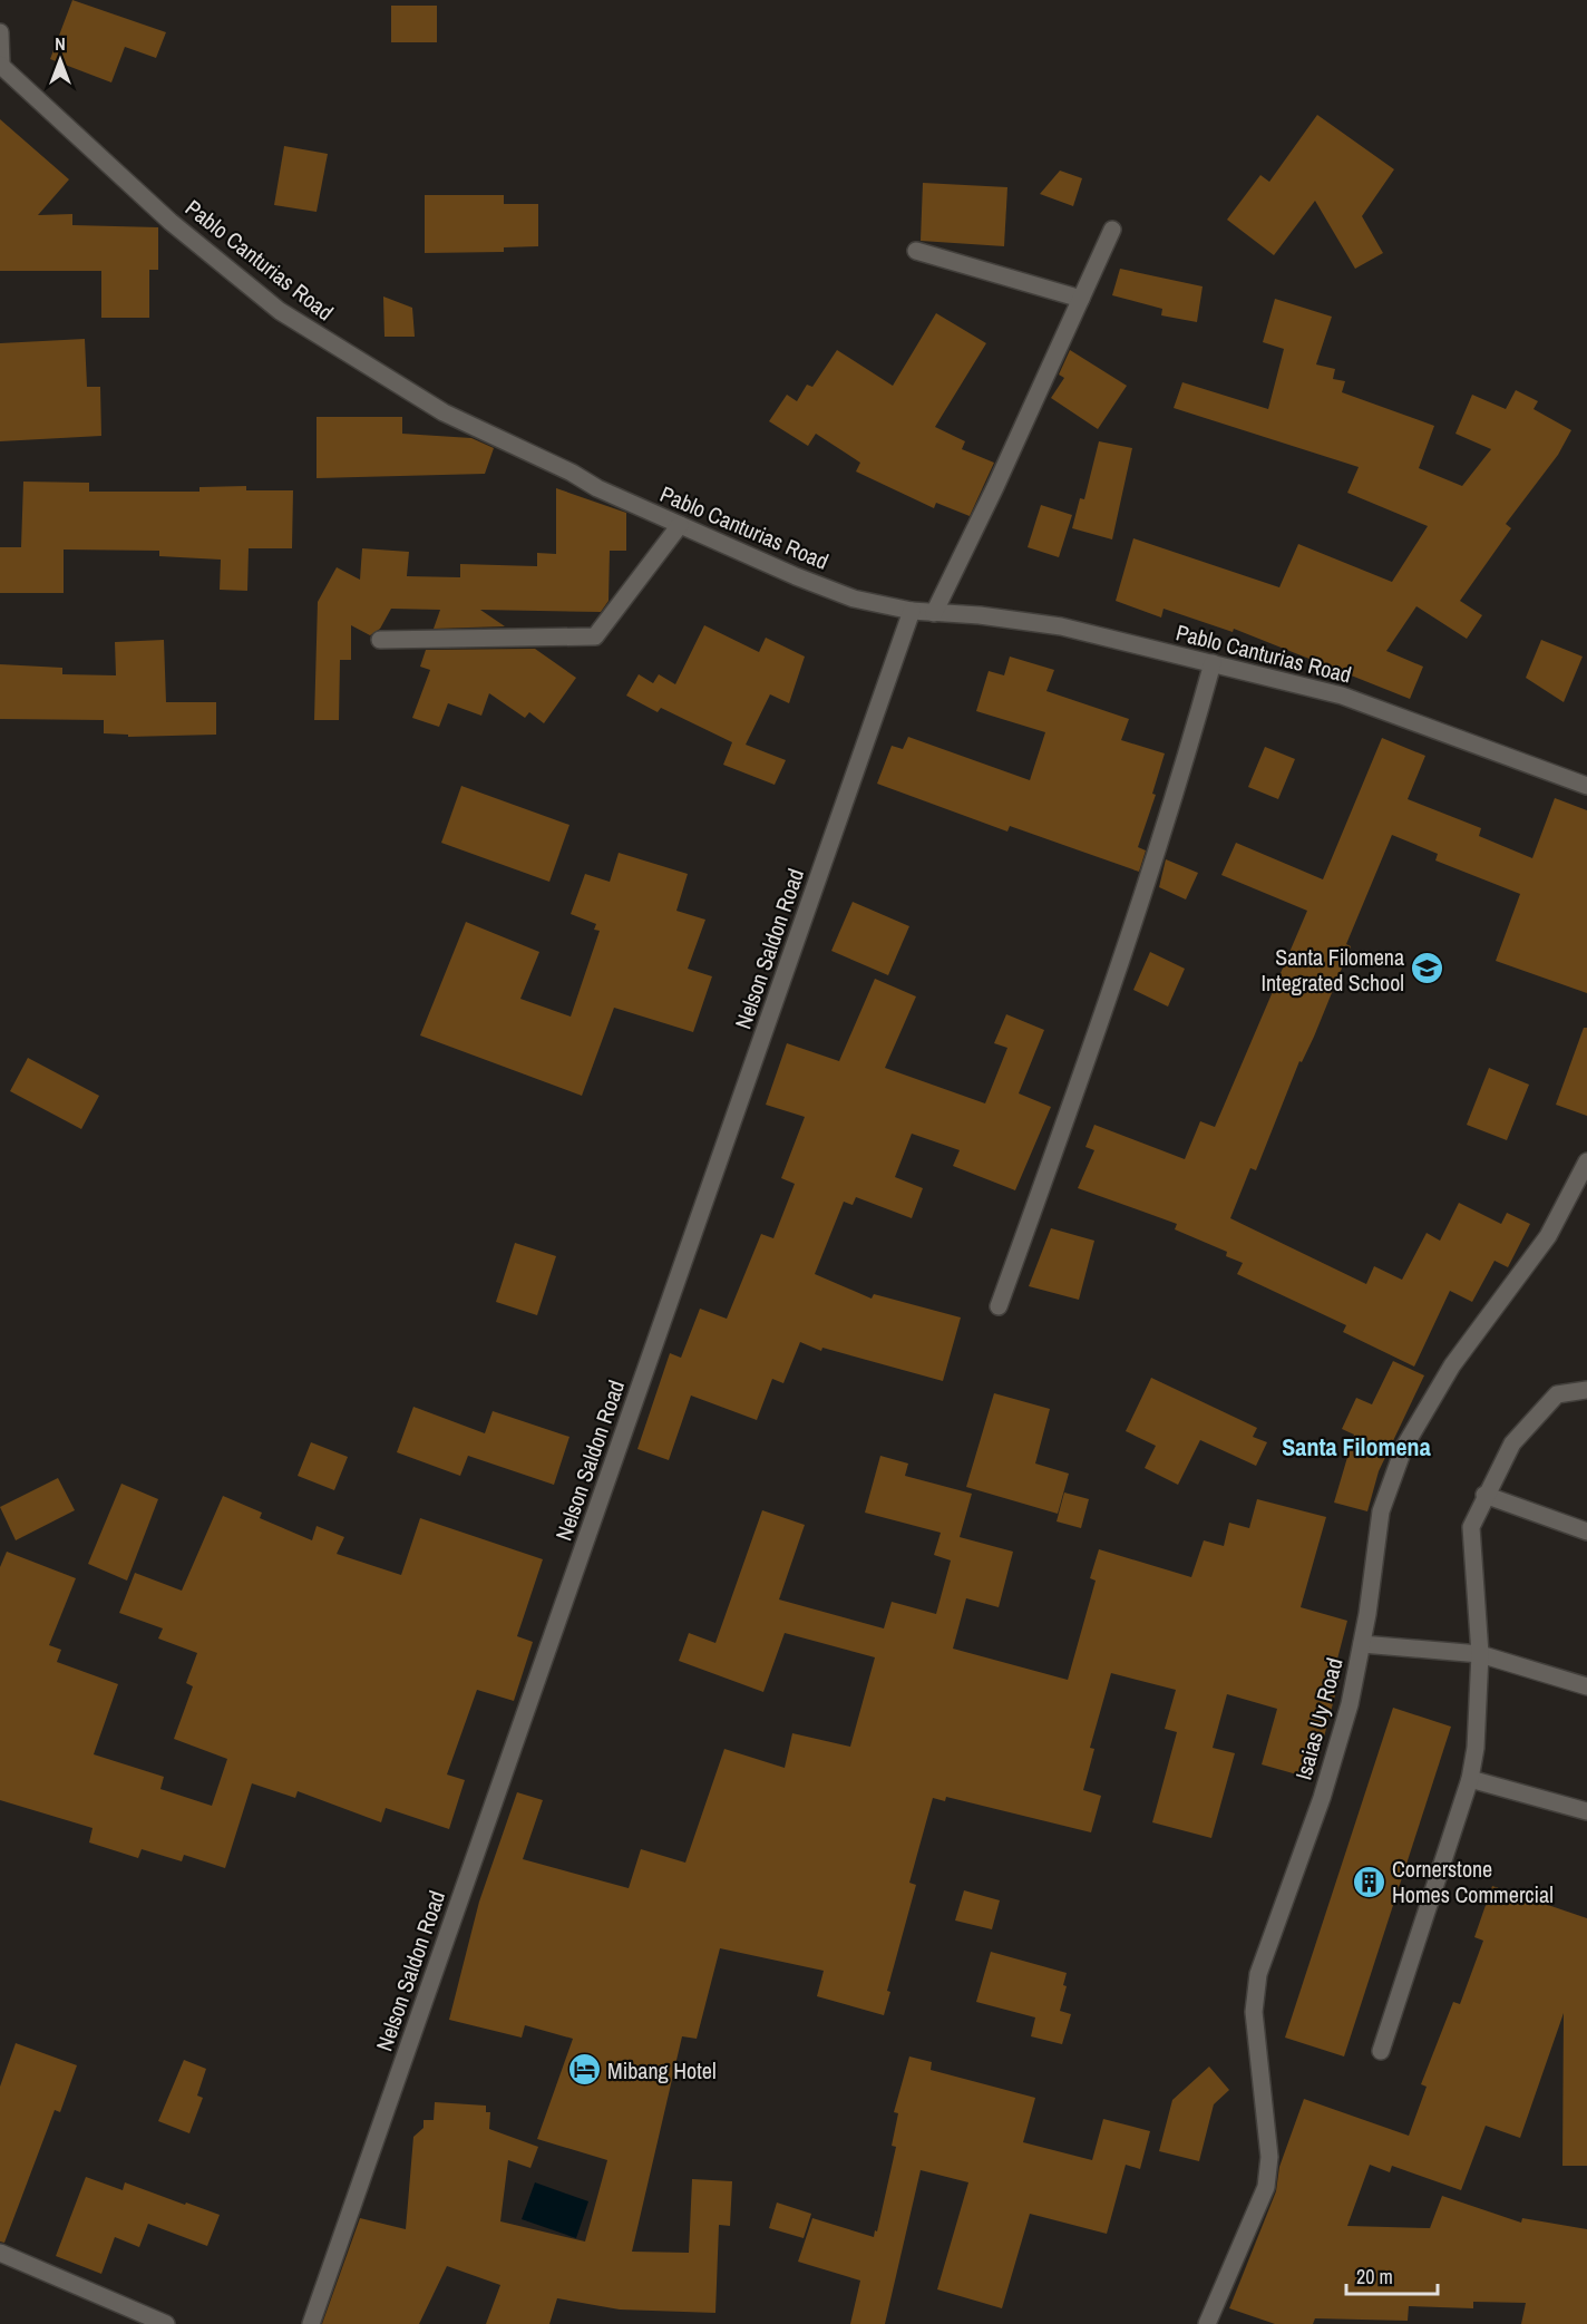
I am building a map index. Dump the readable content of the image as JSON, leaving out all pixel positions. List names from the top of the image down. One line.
{"streets":{"street":["Pablo Canturias Road","Nelson Saldon Road","Isaias Uy Road"]},"crossings":[["Pablo Canturias Road","Nelson Saldon Road"]],"districts":["Santa Filomena"],"places":{"school or university":["Santa Filomena Integrated School"],"building":["Cornerstone Homes Commercial"],"hotel":["Mibang Hotel"]},"scale_bar":"20 m","north":"top"}
